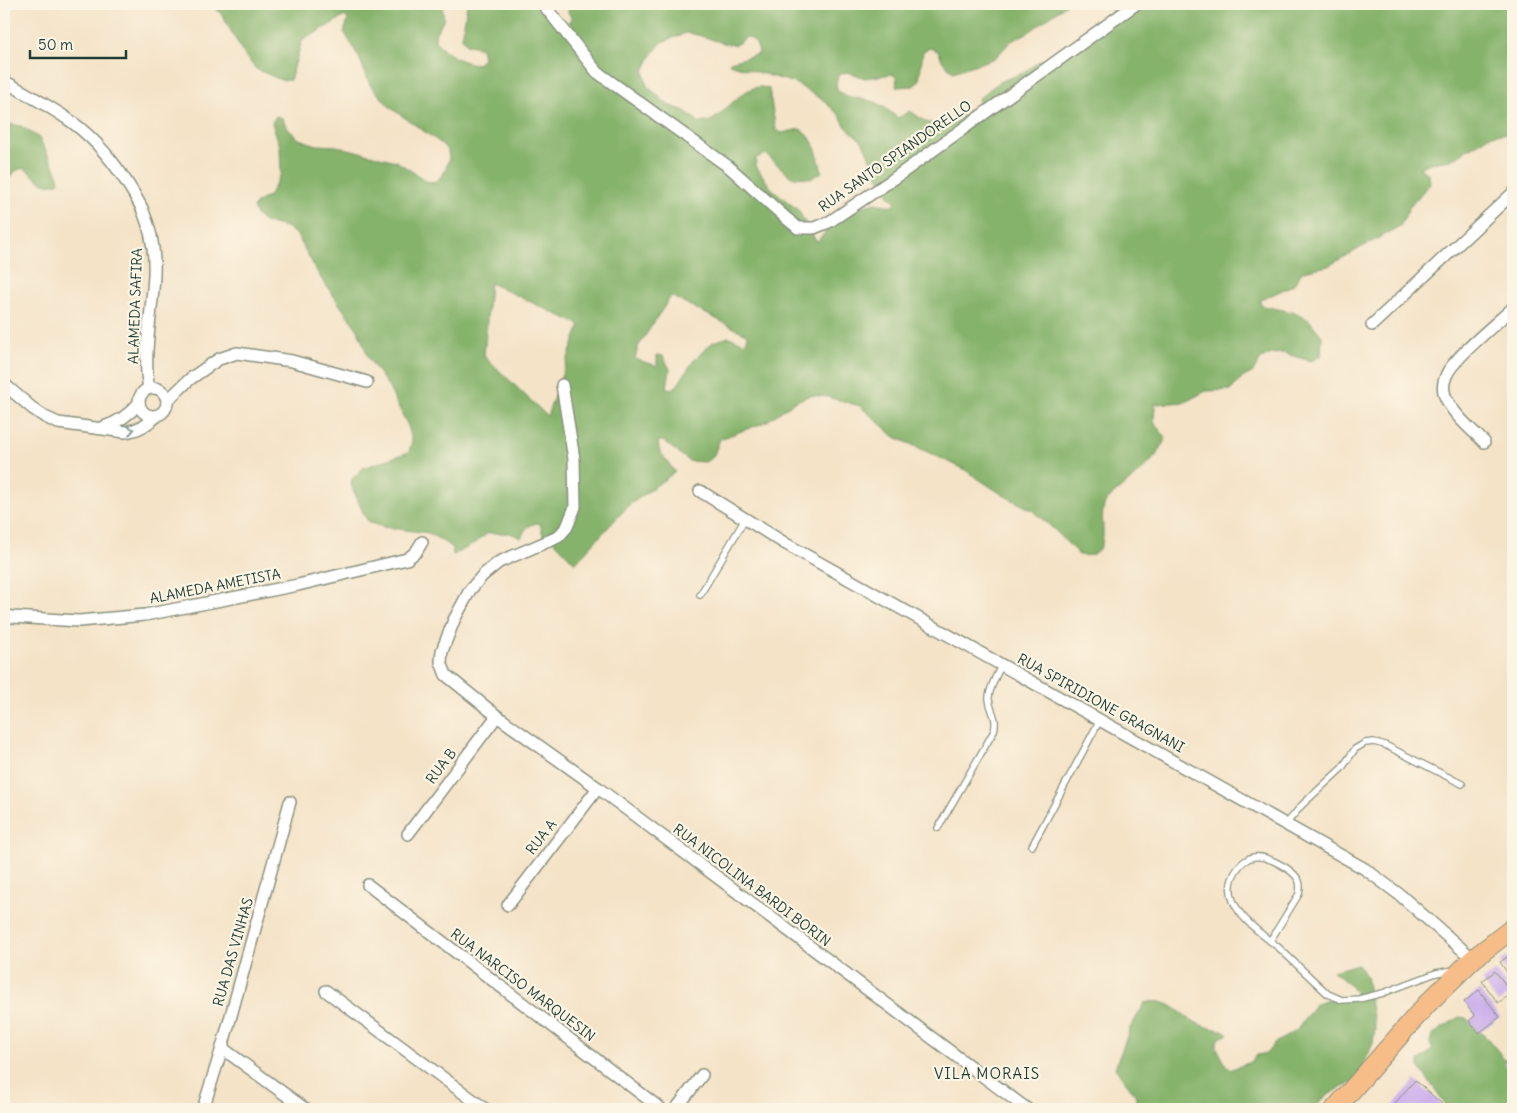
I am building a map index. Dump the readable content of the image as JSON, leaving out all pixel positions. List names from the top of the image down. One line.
{"streets":{"street":["RUA SANTO SPIANDORELLO","ALAMEDA SAFIRA","ALAMEDA AMETISTA","RUA SPIRIDIONE GRAGNANI","RUA B","RUA A","RUA NICOLINA BARDI BORIN","RUA DAS VINHAS","RUA NARCISO MARQUESIN"]},"crossings":[["RUA B","RUA NICOLINA BARDI BORIN"],["RUA A","RUA NICOLINA BARDI BORIN"]],"districts":["VILA MORAIS"],"scale_bar":"50 m"}
